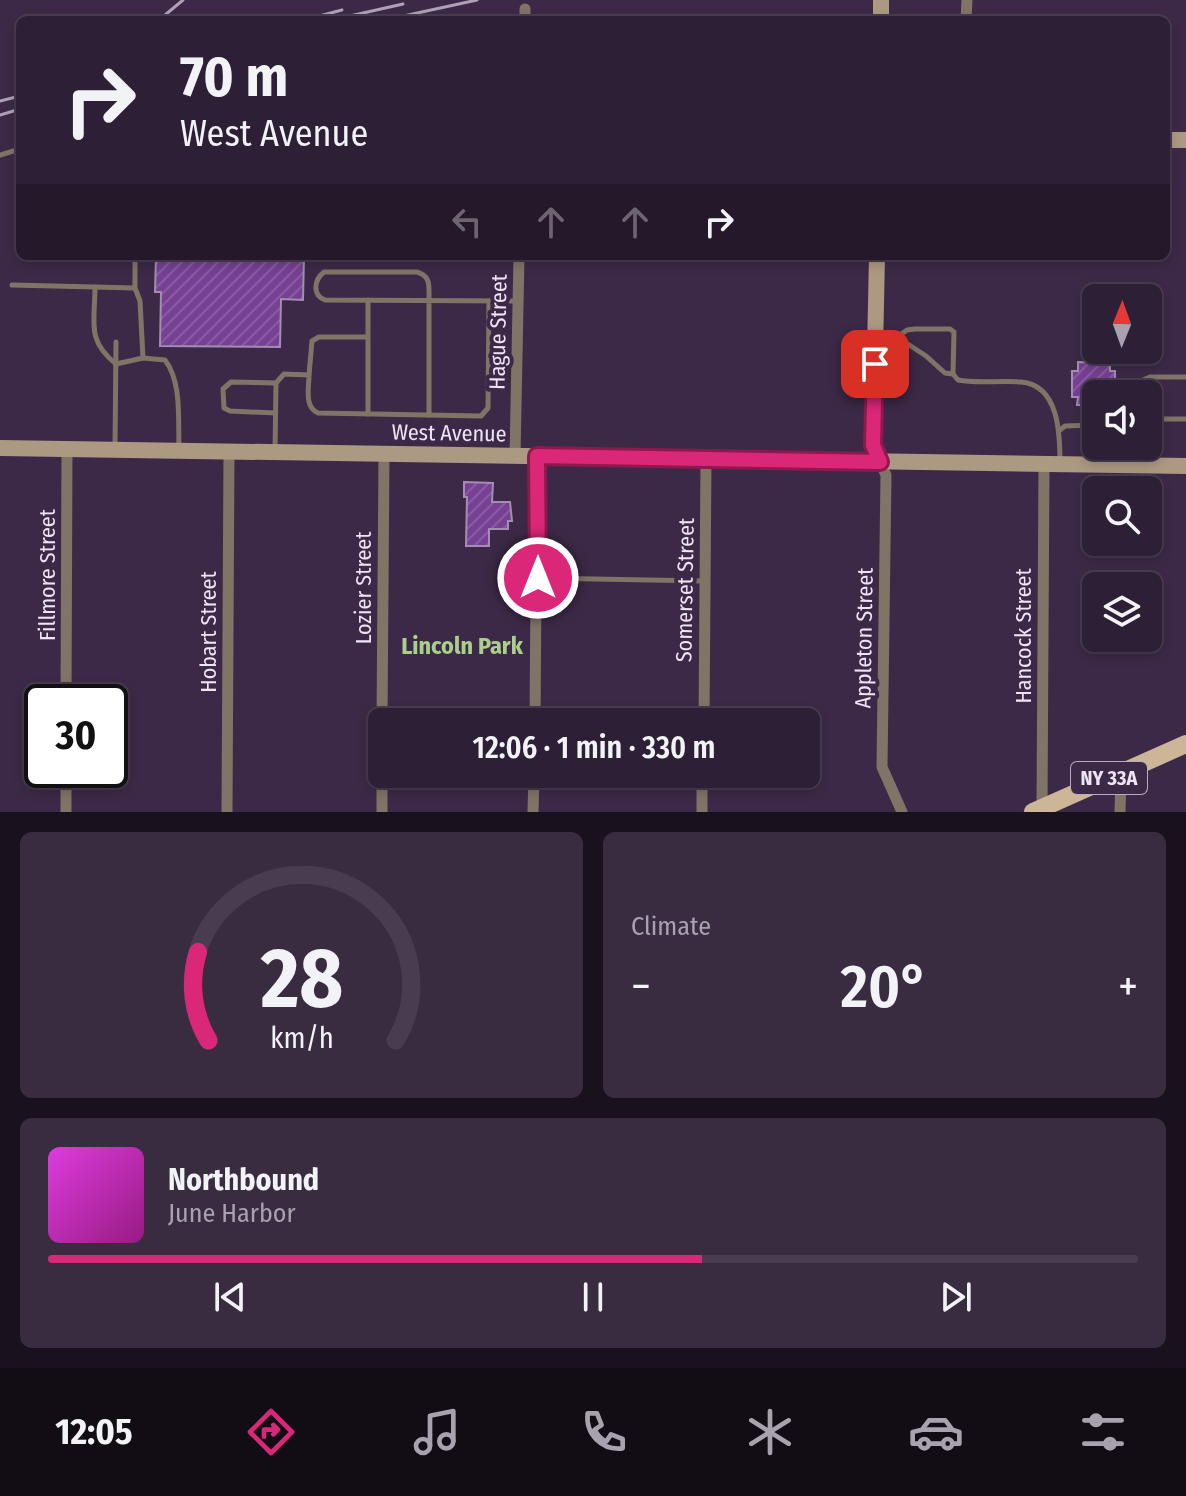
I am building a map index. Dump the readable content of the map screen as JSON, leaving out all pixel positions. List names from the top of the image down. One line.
{"streets":{"main road":["West Avenue","NY 33A"],"street":["Hague Street","Fillmore Street","Lozier Street","Somerset Street","Hobart Street","Hancock Street","Appleton Street"]},"crossings":[["Hague Street","West Avenue"],["West Avenue","Fillmore Street"],["West Avenue","Lozier Street"],["West Avenue","Somerset Street"],["West Avenue","Hobart Street"],["West Avenue","Hancock Street"],["West Avenue","Appleton Street"],["Hancock Street","NY 33A"]],"districts":["Lincoln Park"],"north":"top","page":{"turn":["70 m","West Avenue"],"limit":"30","trip":"12:06 · 1 min · 330 m","tile":"Climate","heat":["−","20°","+"],"song":["Northbound","June Harbor"],"tabs":"12:05","gauge":["28","km/h"]}}
